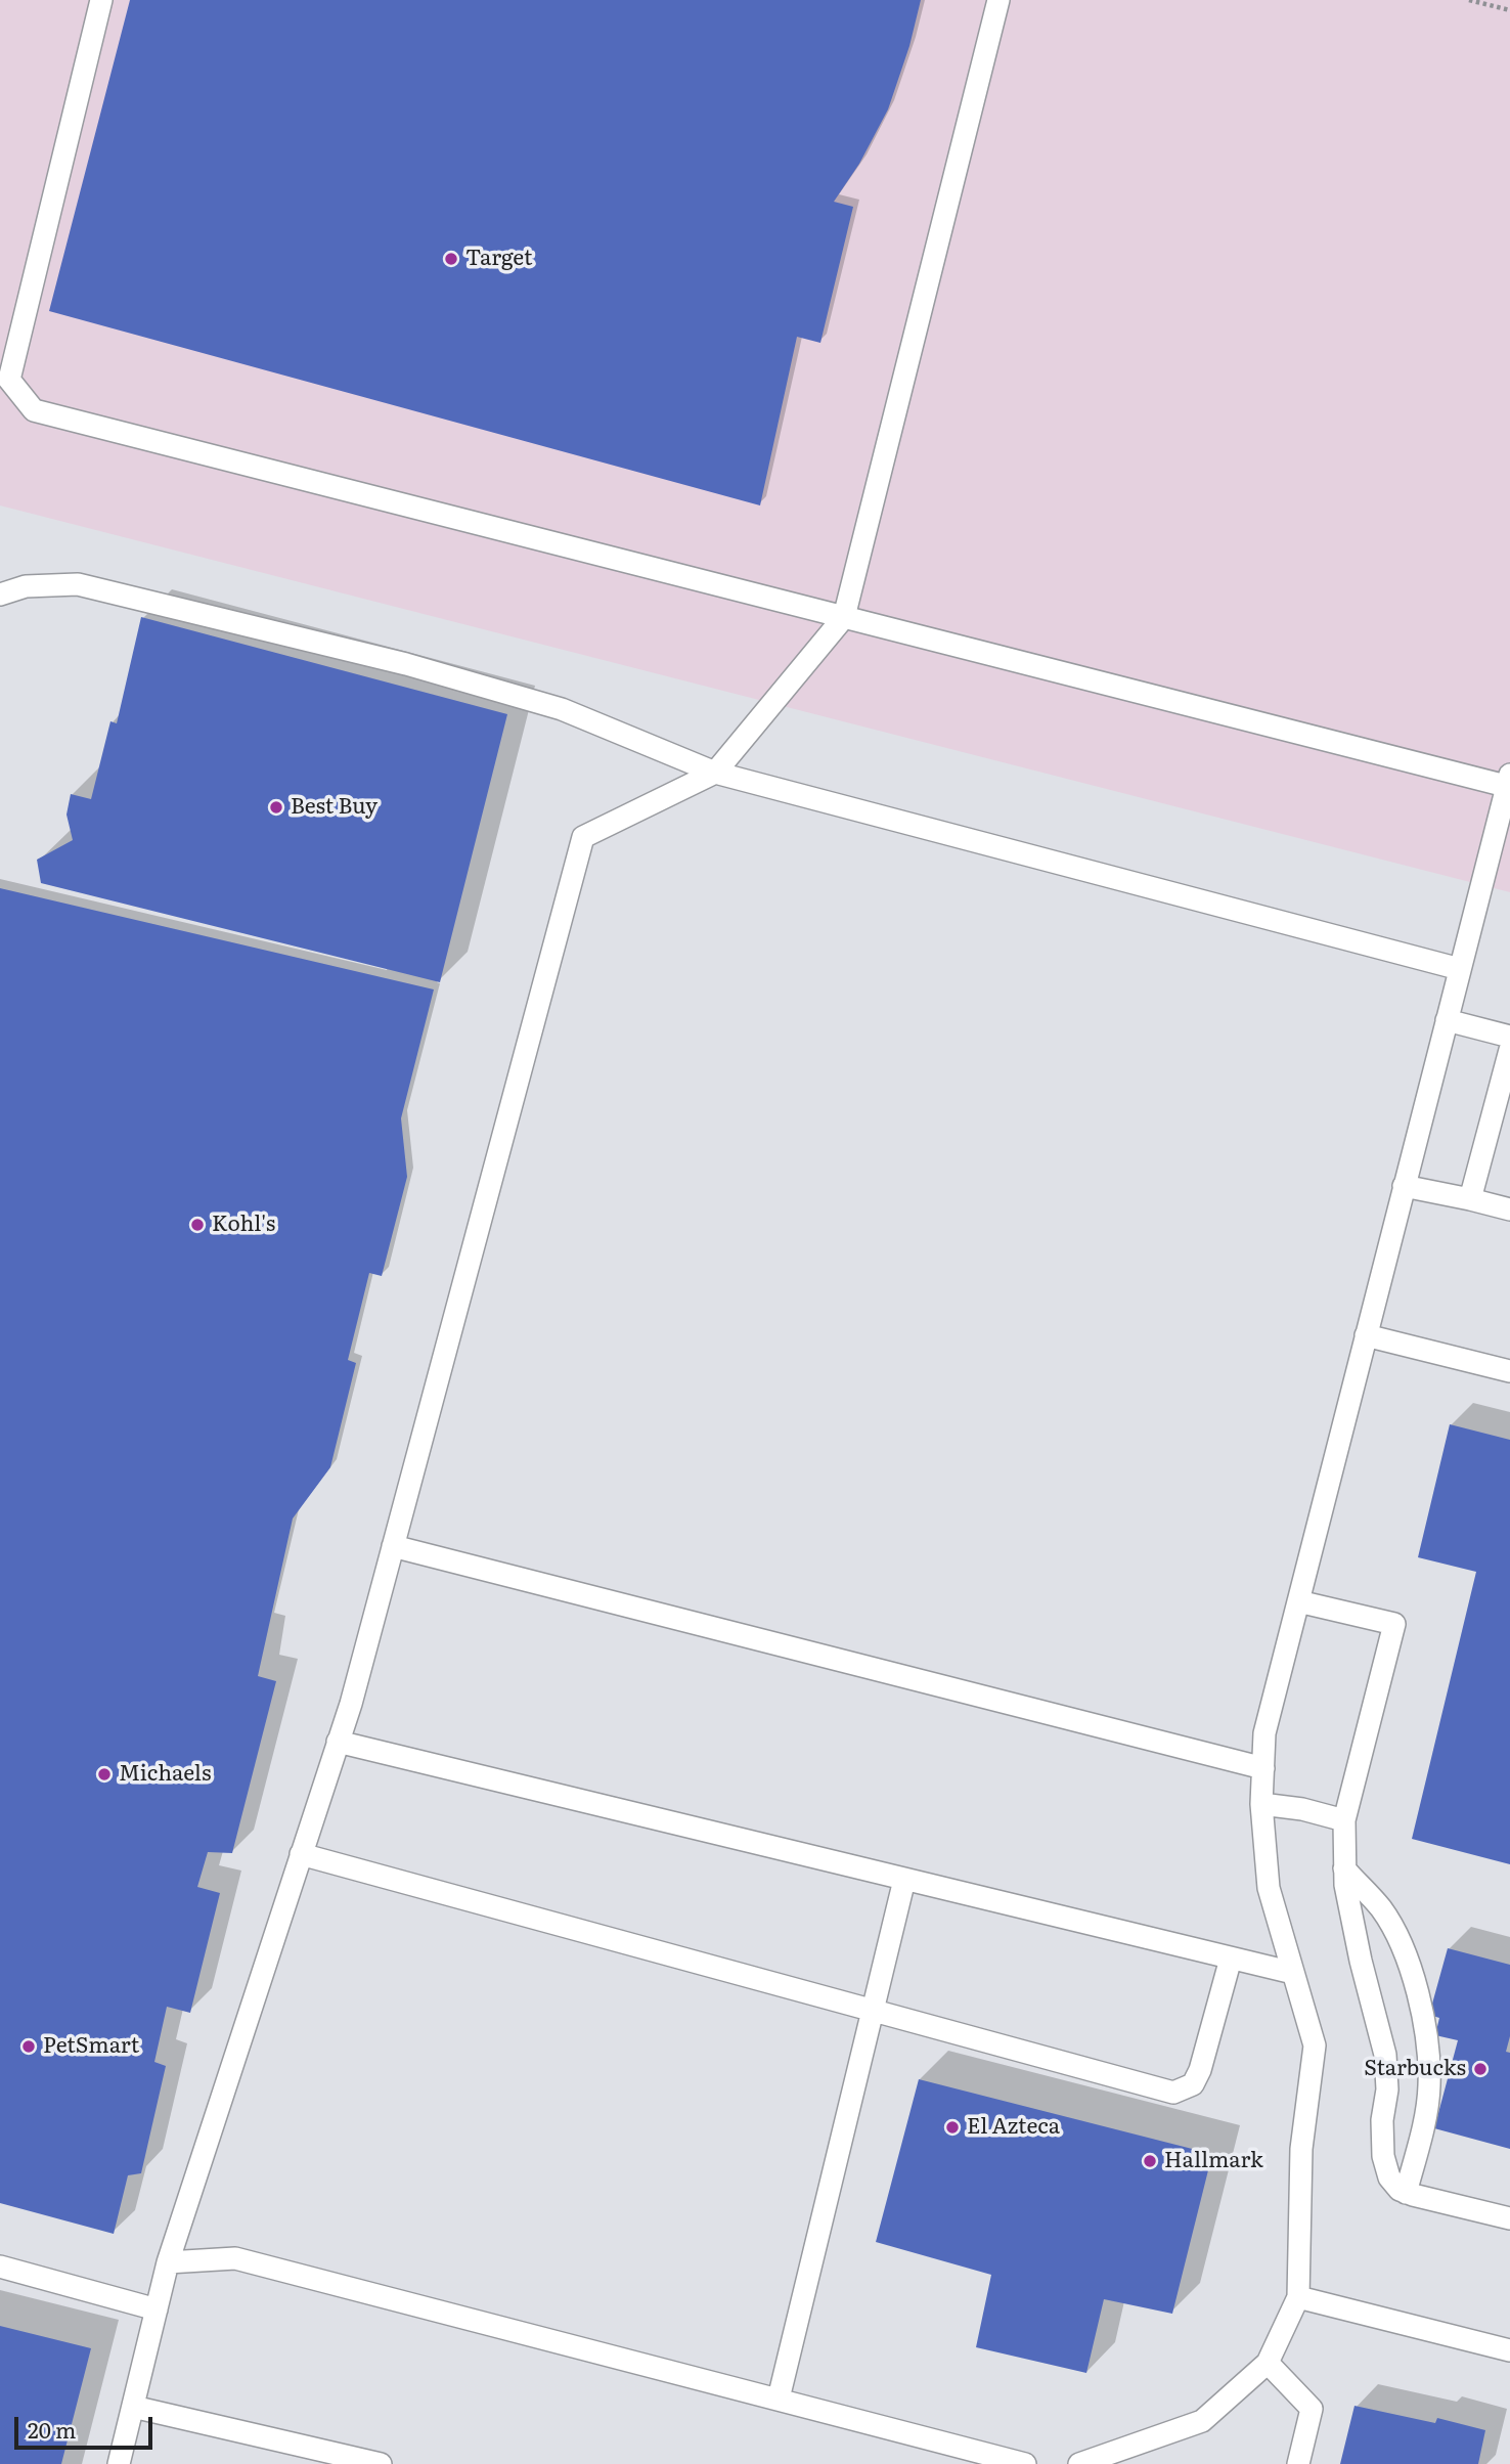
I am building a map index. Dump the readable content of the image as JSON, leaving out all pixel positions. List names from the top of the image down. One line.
{"places":["Target","Best Buy","Kohl's","Michaels","PetSmart","Starbucks","El Azteca","Hallmark"],"scale_bar":"20 m"}
